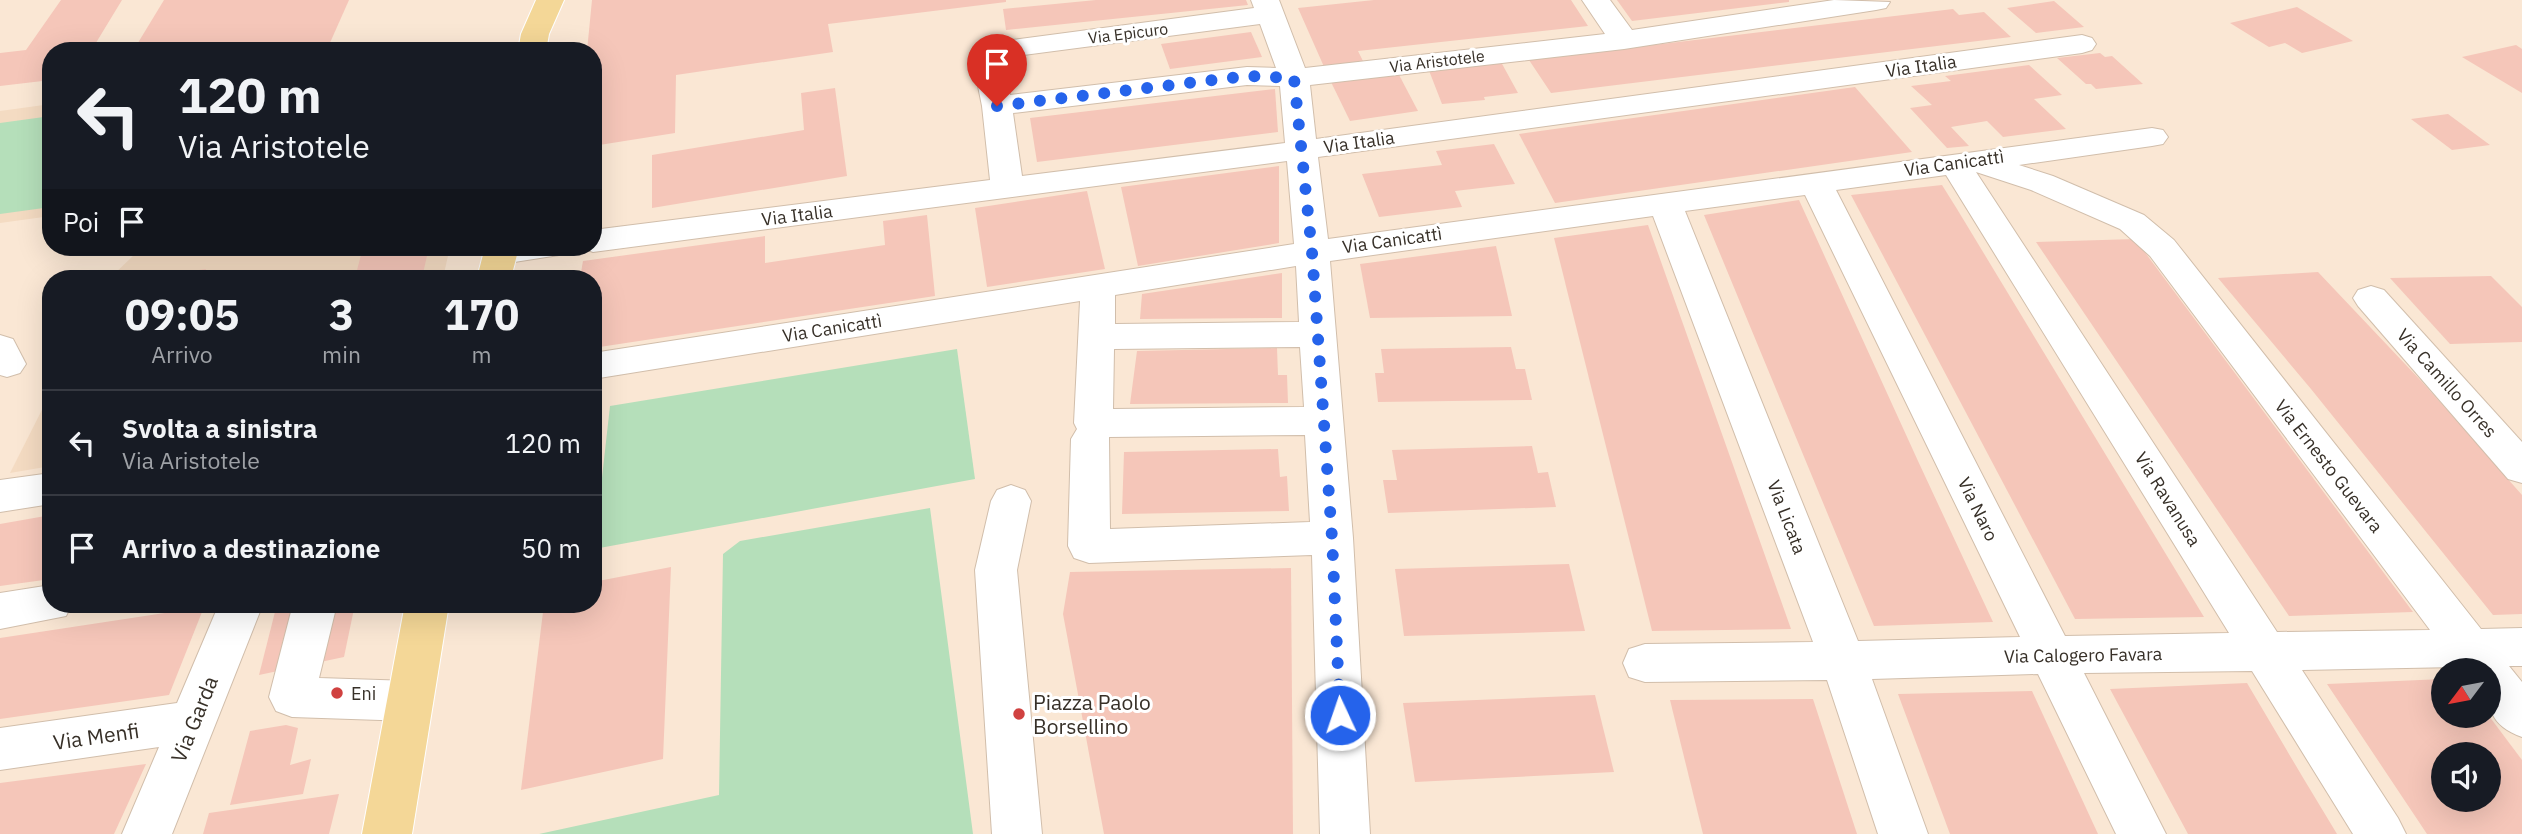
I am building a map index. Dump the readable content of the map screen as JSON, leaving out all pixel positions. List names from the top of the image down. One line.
{"streets":{"street":["Via Epicuro","Via Aristotele","Via Italia","Via Canicattì","Via Camillo Orres","Via Ernesto Guevara","Via Ravanusa","Via Naro","Via Licata","Via Calogero Favara","Via Garda","Via Menfi"]},"crossings":[["Via Epicuro","Via Aristotele"],["Via Canicattì","Via Ernesto Guevara"],["Via Canicattì","Via Ravanusa"],["Via Canicattì","Via Naro"],["Via Canicattì","Via Licata"],["Via Ernesto Guevara","Via Ravanusa"],["Via Ravanusa","Via Calogero Favara"],["Via Naro","Via Calogero Favara"],["Via Licata","Via Calogero Favara"],["Via Garda","Via Menfi"]],"places":["Eni","Piazza Paolo Borsellino"],"north":"bottom left","page":{"turn":["120 m","Via Aristotele"],"then":"Poi","eta":["09:05","Arrivo","3","min","170","m"],"list":[{"name":"Svolta a sinistra","note":"Via Aristotele","value":"120 m"},{"name":"Arrivo a destinazione","value":"50 m"}]}}
